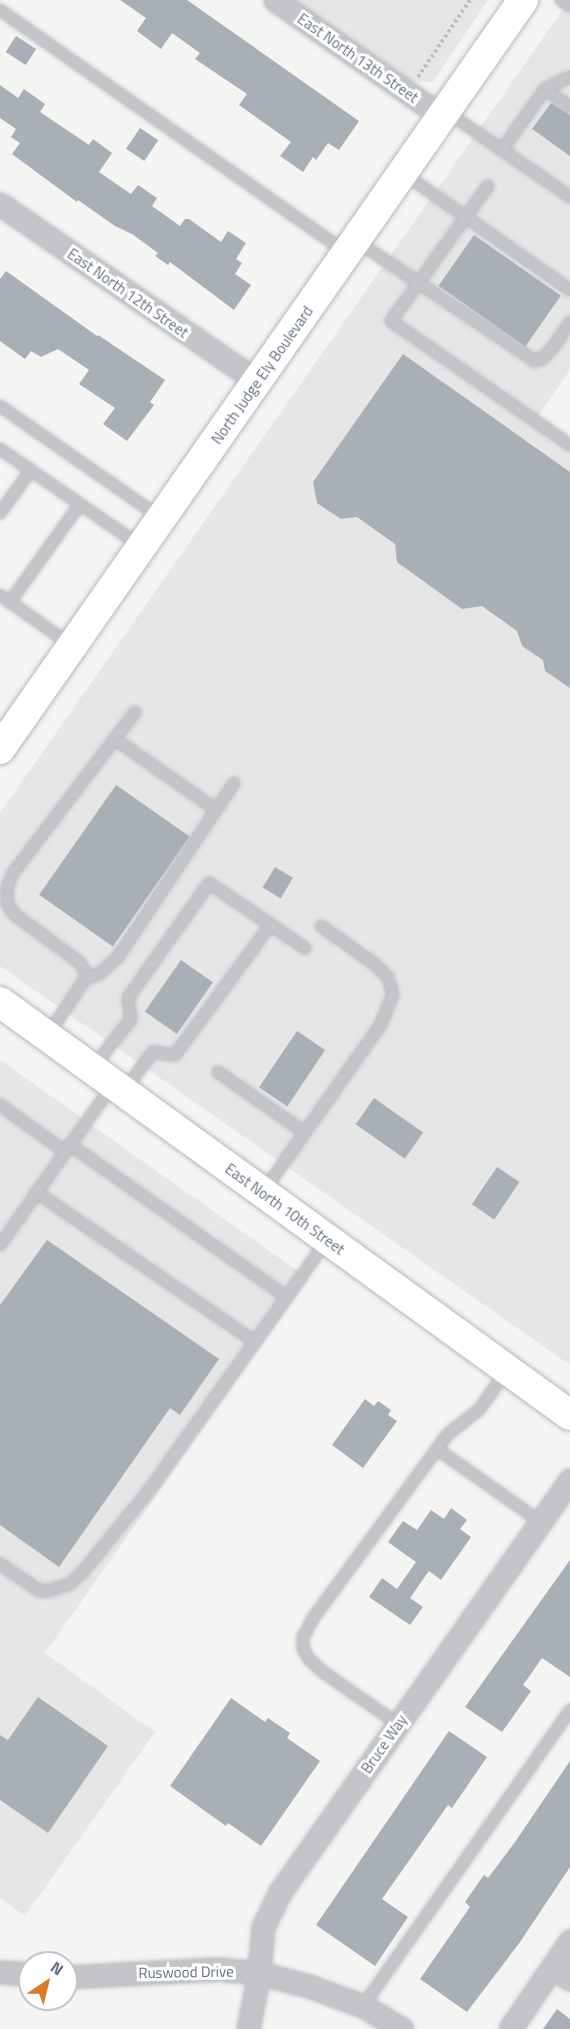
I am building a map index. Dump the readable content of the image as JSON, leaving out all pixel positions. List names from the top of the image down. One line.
{"streets":{"main road":["North Judge Ely Boulevard","East North 10th Street"],"street":["East North 13th Street","East North 12th Street","Bruce Way","Ruswood Drive"]},"crossings":[["East North 13th Street","North Judge Ely Boulevard"],["East North 12th Street","North Judge Ely Boulevard"],["Bruce Way","Ruswood Drive"]],"north":"top right"}
